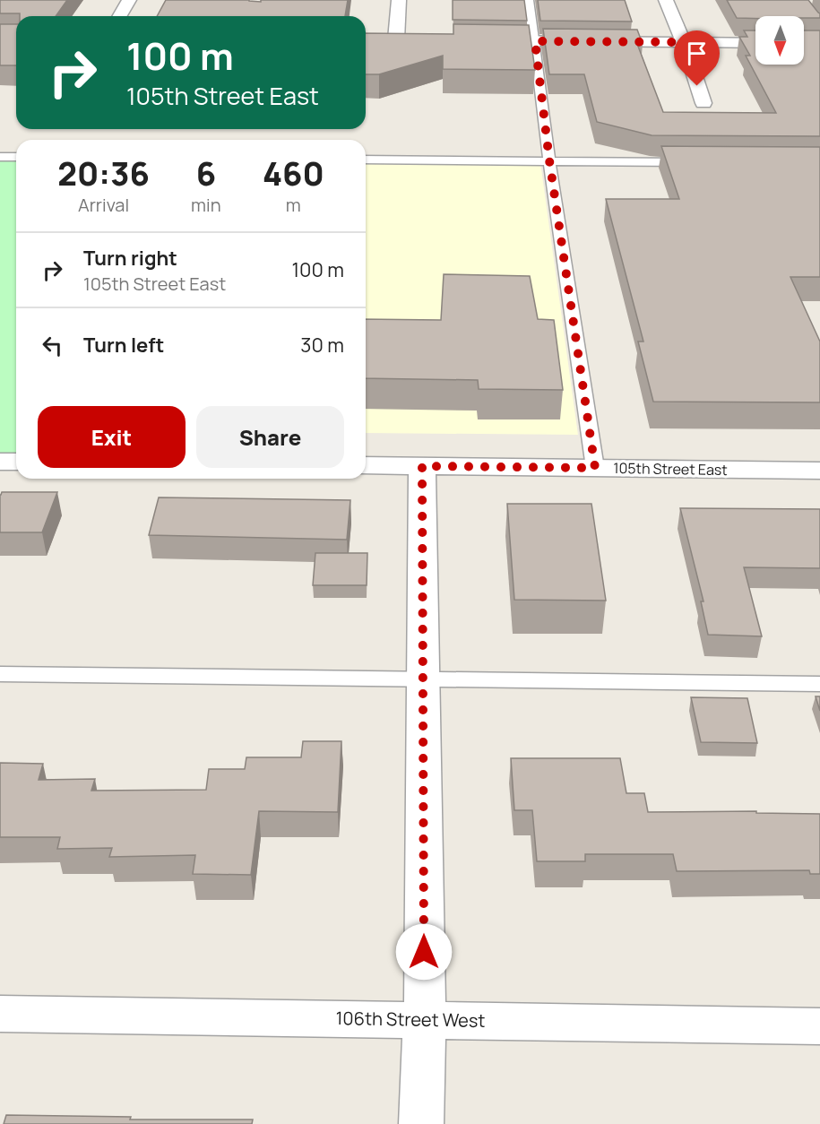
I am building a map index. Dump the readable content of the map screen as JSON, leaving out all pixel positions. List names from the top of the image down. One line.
{"streets":{"street":["105th Street East","106th Street West"]},"north":"bottom","page":{"turn":["100 m","105th Street East"],"eta":["20:36","Arrival","6","min","460","m"],"list":[{"name":"Turn right","note":"105th Street East","value":"100 m"},{"name":"Turn left","value":"30 m"}],"buttons":["Exit","Share"]}}
